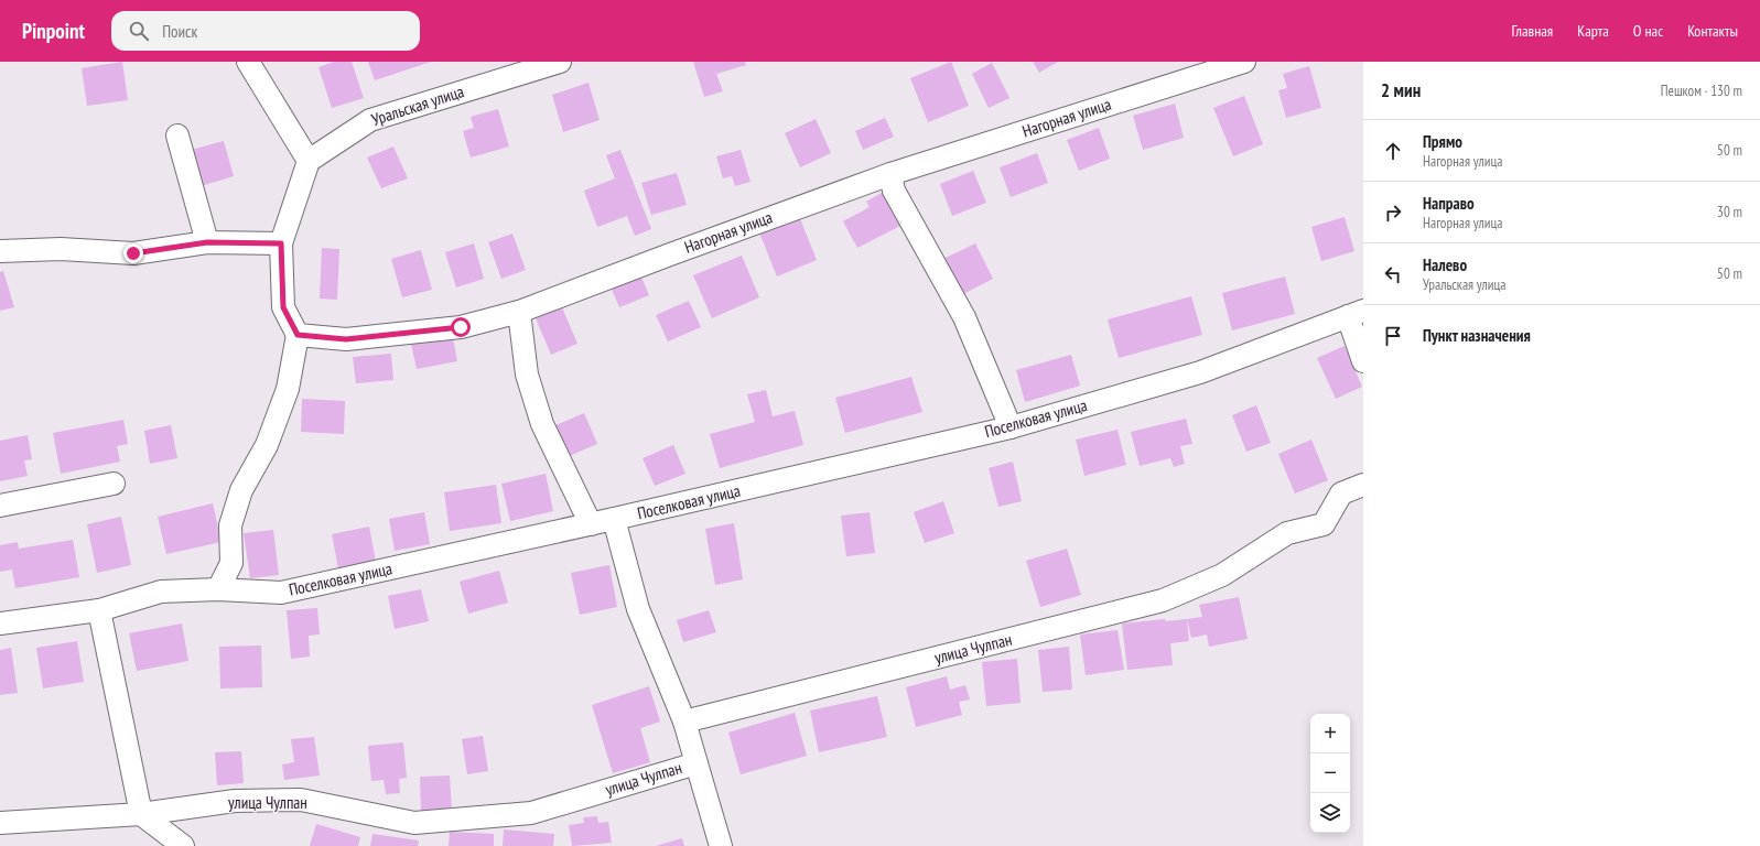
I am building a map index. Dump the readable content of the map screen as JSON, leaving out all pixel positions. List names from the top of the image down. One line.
{"streets":{"street":["Уральская улица","Нагорная улица","Поселковая улица","улица Чулпан"]},"page":{"header":"Pinpoint","search":"Поиск","nav":["Главная","Карта","О нас","Контакты"],"heading":["2 мин","Пешком · 130 m"],"list":[["Прямо","Нагорная улица","50 m"],["Направо","Нагорная улица","30 m"],["Налево","Уральская улица","50 m"],"Пункт назначения"],"map_buttons":["+","−"]}}
